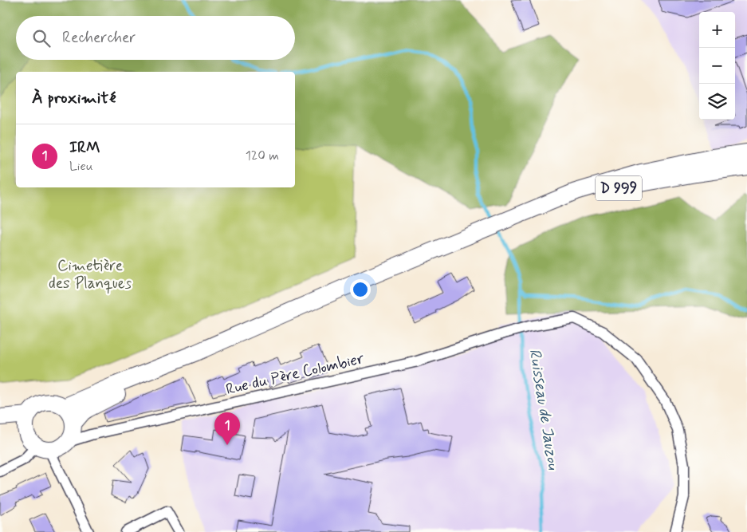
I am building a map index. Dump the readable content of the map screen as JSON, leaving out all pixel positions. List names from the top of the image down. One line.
{"streets":{"main road":["D 999"],"street":["Rue du Père Colombier"]},"water":["Ruisseau de Jauzou"],"parks":["Cimetière des Planques"],"page":{"map_buttons":["+","−"],"search":"Rechercher","heading":"À proximité","list":[{"mark":"1","name":"IRM","note":"Lieu","value":"120 m"}],"pins":"1"}}
